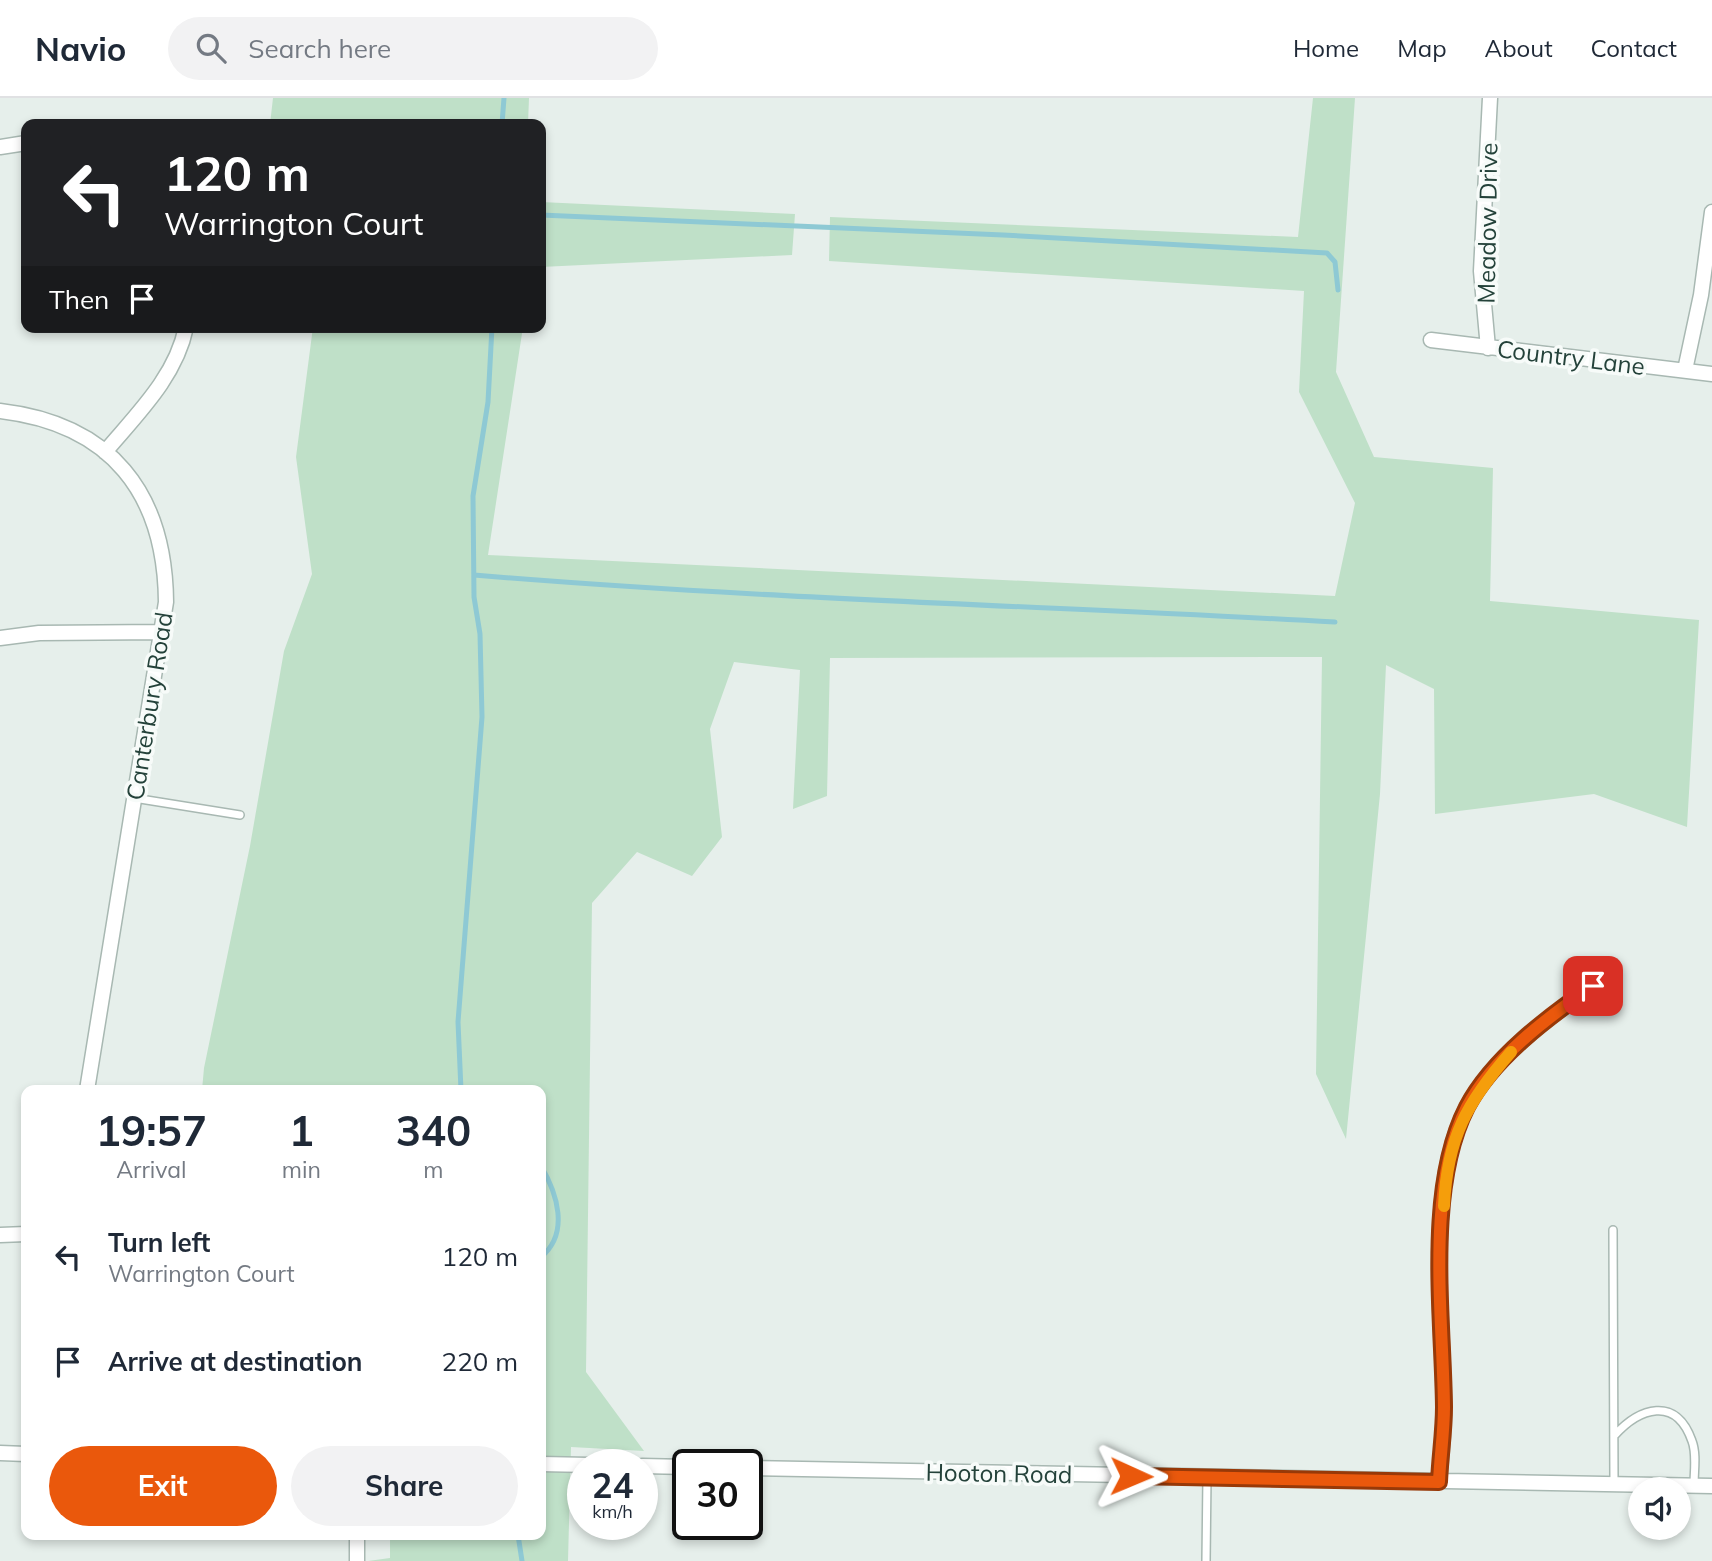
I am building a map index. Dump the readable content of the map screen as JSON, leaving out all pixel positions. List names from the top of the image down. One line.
{"streets":{"street":["Meadow Drive","Country Lane","Canterbury Road","Hooton Road"]},"crossings":[["Meadow Drive","Country Lane"]],"page":{"header":"Navio","search":"Search here","nav":["Home","Map","About","Contact"],"turn":["120 m","Warrington Court"],"then":"Then","eta":["19:57","Arrival","1","min","340","m"],"list":[{"name":"Turn left","note":"Warrington Court","value":"120 m"},{"name":"Arrive at destination","value":"220 m"}],"buttons":["Exit","Share"],"speed":"24 km/h","limit":"30"}}
